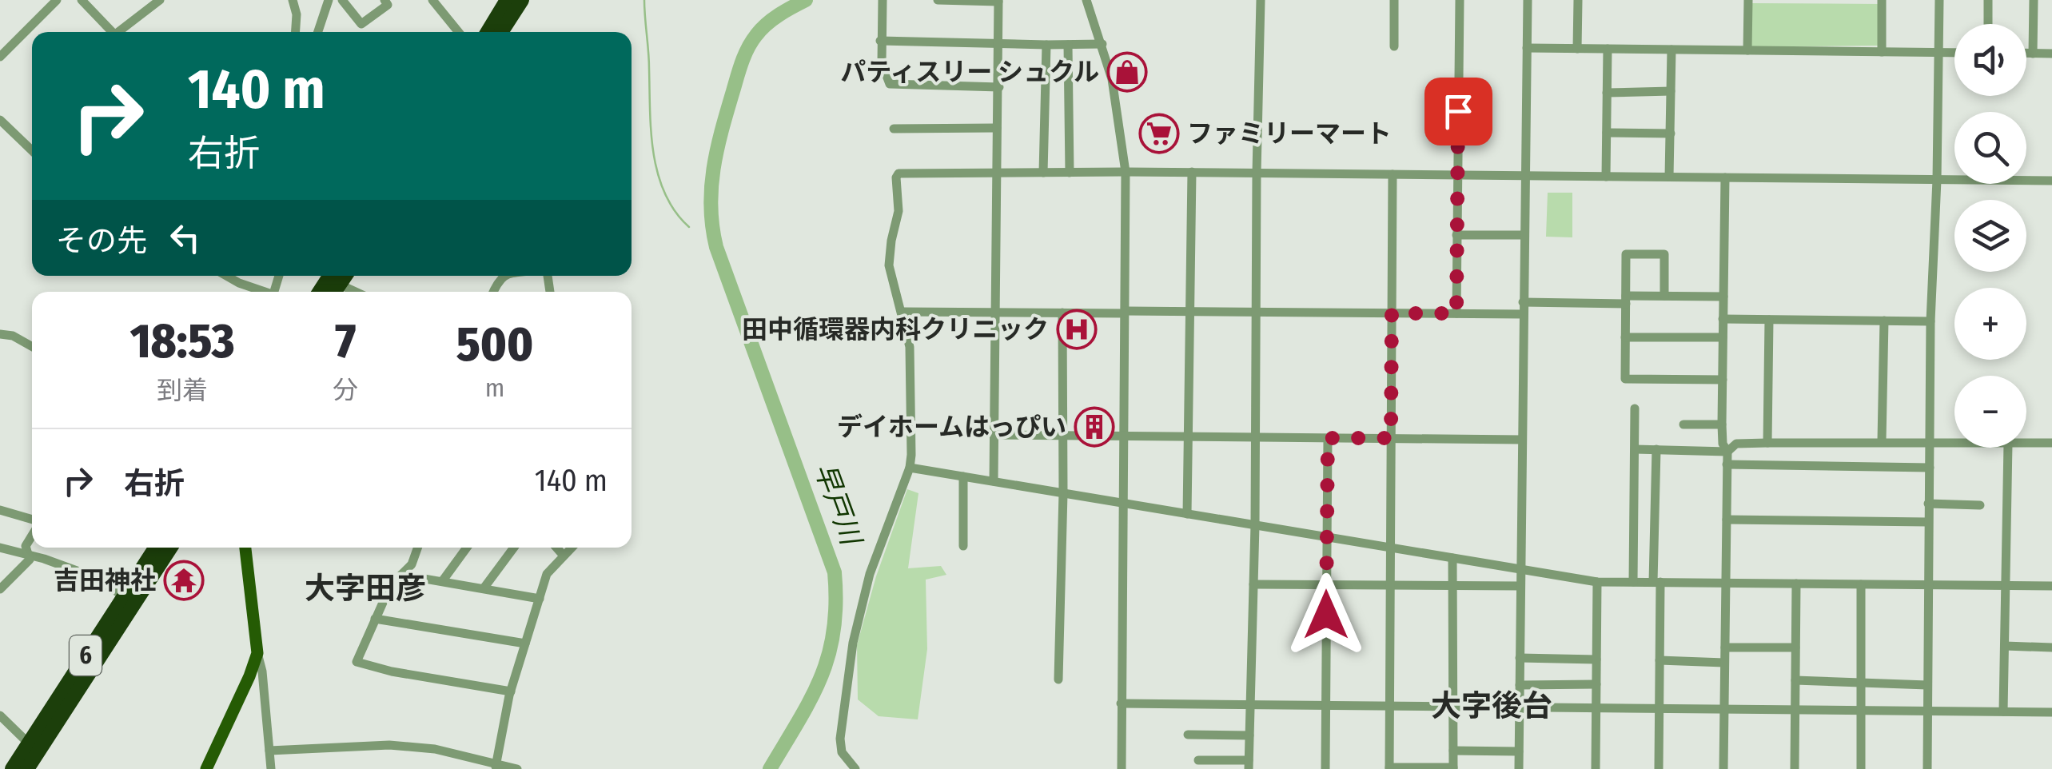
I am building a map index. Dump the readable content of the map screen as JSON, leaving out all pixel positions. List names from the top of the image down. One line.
{"streets":{"highway":["6"]},"districts":["大字田彦","大字後台"],"water":["早戸川"],"places":{"shop":["パティスリー シュクル"],"supermarket":["ファミリーマート"],"hospital":["田中循環器内科クリニック"],"building":["デイホームはっぴい"],"temple":["吉田神社"]},"page":{"map_buttons":["+","−"],"turn":["140 m","右折"],"then":"その先","eta":["18:53","到着","7","分","500","m"],"list":[{"name":"右折","value":"140 m"}]}}
